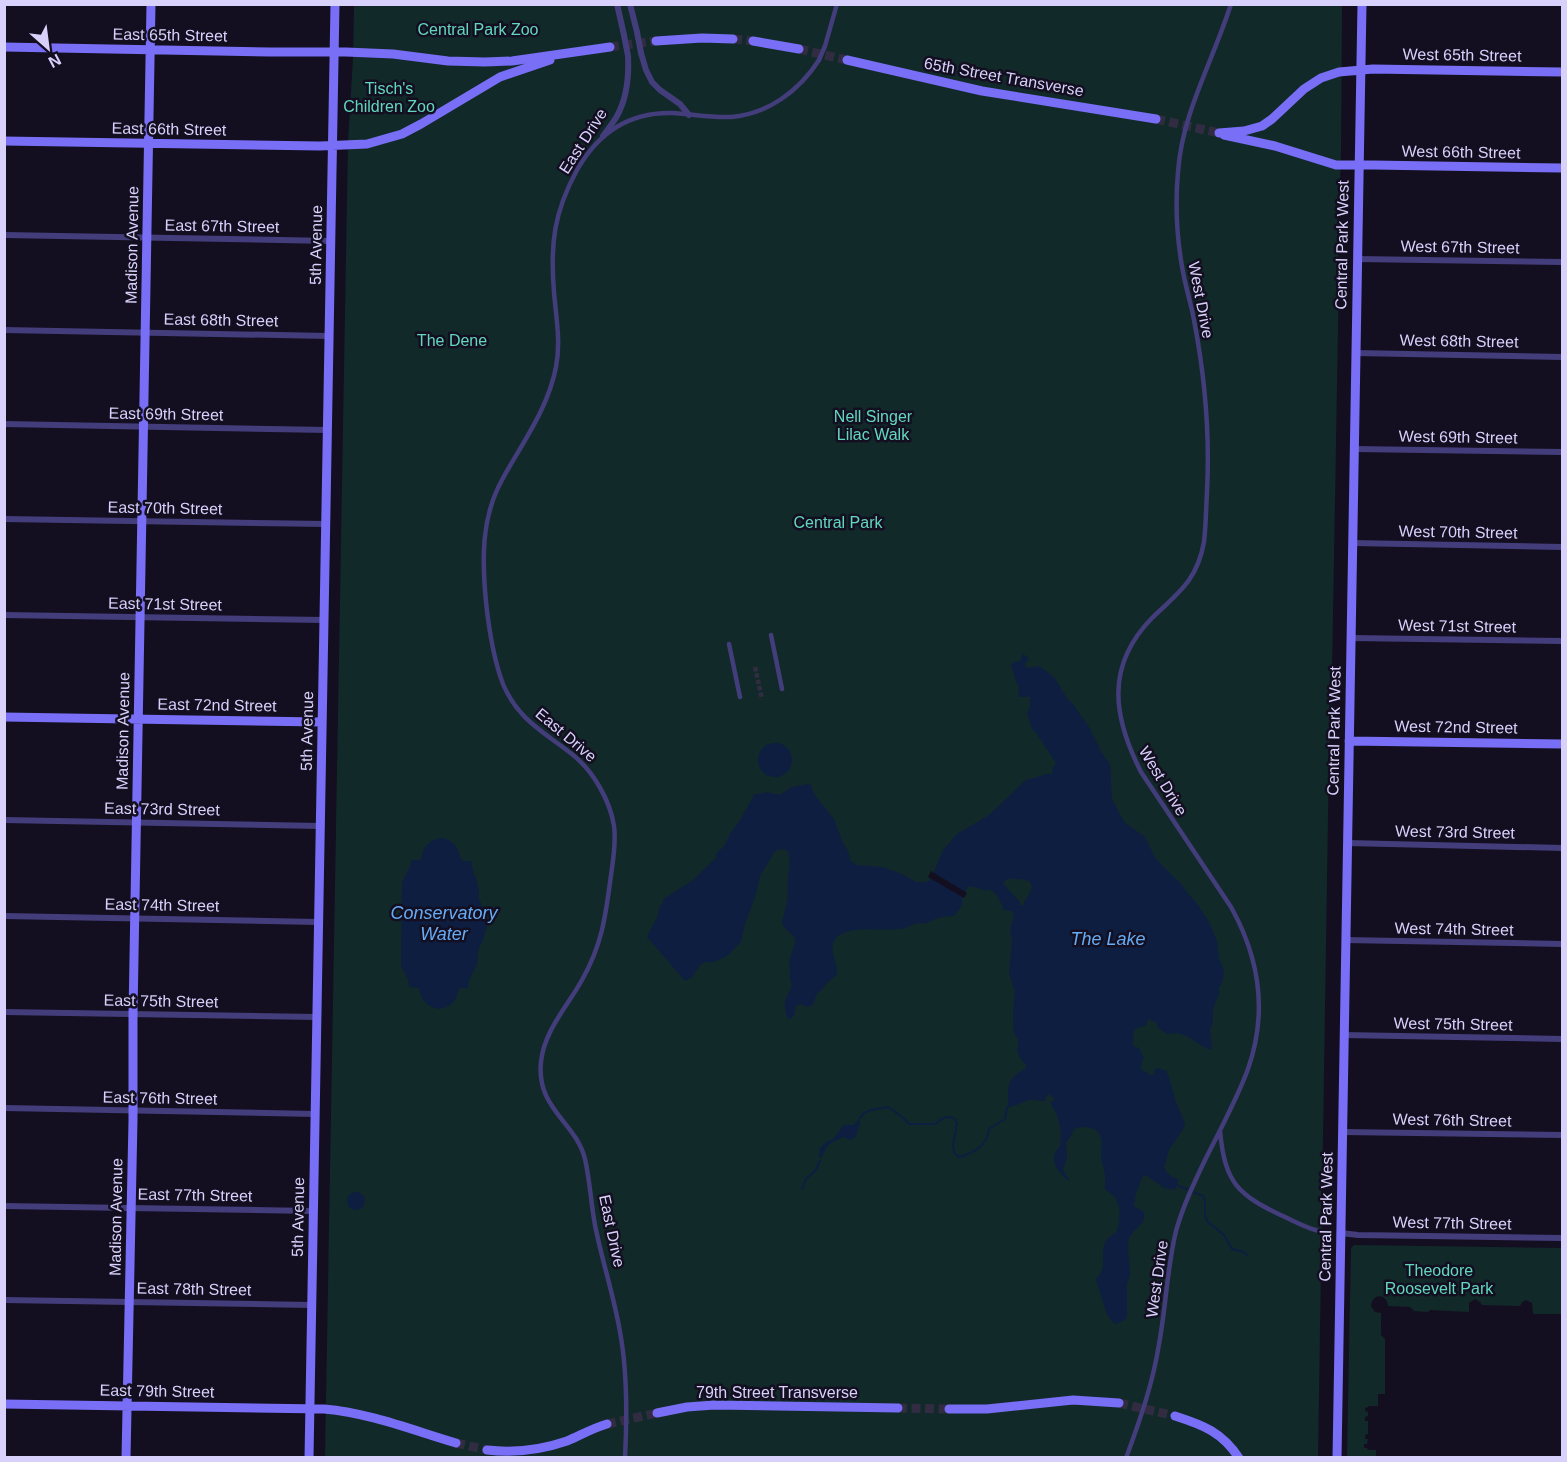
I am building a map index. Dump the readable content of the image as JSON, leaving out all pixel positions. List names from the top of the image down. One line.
{"streets":{"main road":["East 65th Street","West 65th Street","65th Street Transverse","East 66th Street","West 66th Street","Madison Avenue","5th Avenue","Central Park West","East 72nd Street","West 72nd Street","East 79th Street","79th Street Transverse"],"street":["East Drive","East 67th Street","West 67th Street","West Drive","East 68th Street","West 68th Street","East 69th Street","West 69th Street","East 70th Street","West 70th Street","East 71st Street","West 71st Street","East 73rd Street","West 73rd Street","East 74th Street","West 74th Street","East 75th Street","West 75th Street","East 76th Street","West 76th Street","East 77th Street","West 77th Street","East 78th Street"]},"crossings":[["East 65th Street","Madison Avenue"],["East 65th Street","5th Avenue"],["West 65th Street","Central Park West"],["East 66th Street","Madison Avenue"],["East 66th Street","5th Avenue"],["West 66th Street","Central Park West"],["East 67th Street","Madison Avenue"],["East 67th Street","5th Avenue"],["Madison Avenue","East 68th Street"],["Madison Avenue","East 69th Street"],["Madison Avenue","East 70th Street"],["Madison Avenue","East 71st Street"],["Madison Avenue","East 72nd Street"],["Madison Avenue","East 73rd Street"],["Madison Avenue","East 74th Street"],["Madison Avenue","East 75th Street"],["Madison Avenue","East 76th Street"],["Madison Avenue","East 77th Street"],["Madison Avenue","East 78th Street"],["Madison Avenue","East 79th Street"],["5th Avenue","East 68th Street"],["5th Avenue","East 69th Street"],["5th Avenue","East 70th Street"],["5th Avenue","East 71st Street"],["5th Avenue","East 72nd Street"],["5th Avenue","East 73rd Street"],["5th Avenue","East 74th Street"],["5th Avenue","East 75th Street"],["5th Avenue","East 76th Street"],["5th Avenue","East 77th Street"],["5th Avenue","East 78th Street"],["5th Avenue","East 79th Street"],["Central Park West","West 67th Street"],["Central Park West","West 68th Street"],["Central Park West","West 69th Street"],["Central Park West","West 70th Street"],["Central Park West","West 71st Street"],["Central Park West","West 72nd Street"],["Central Park West","West 73rd Street"],["Central Park West","West 74th Street"],["Central Park West","West 75th Street"],["Central Park West","West 76th Street"],["Central Park West","West 77th Street"]],"water":["Conservatory Water","The Lake"],"parks":["Central Park Zoo","Tisch's Children Zoo","The Dene","Nell Singer Lilac Walk","Central Park","Theodore Roosevelt Park"],"north":"bottom right"}
